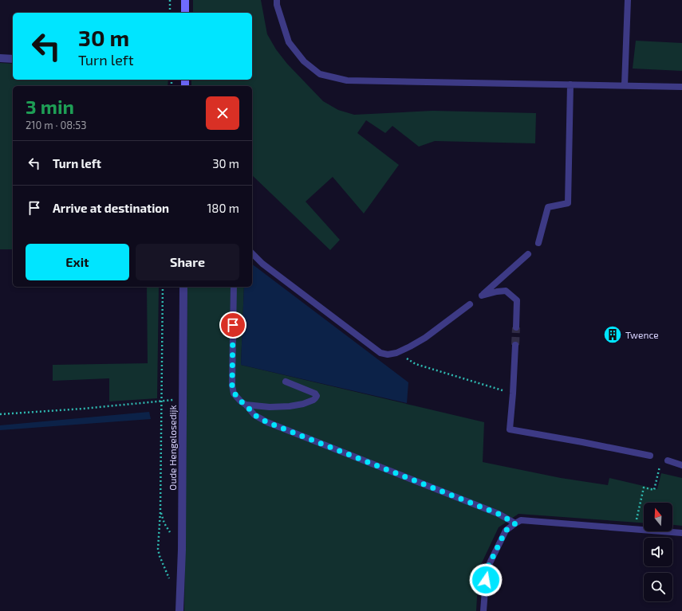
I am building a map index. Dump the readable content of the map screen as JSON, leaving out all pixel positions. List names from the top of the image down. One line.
{"streets":{"street":["Oude Hengelosedijk"]},"places":{"building":["Twence"]},"north":"top","page":{"turn":["30 m","Turn left"],"heading":["3 min","210 m · 08:53"],"list":[{"name":"Turn left","value":"30 m"},{"name":"Arrive at destination","value":"180 m"}],"buttons":["Exit","Share"]}}
